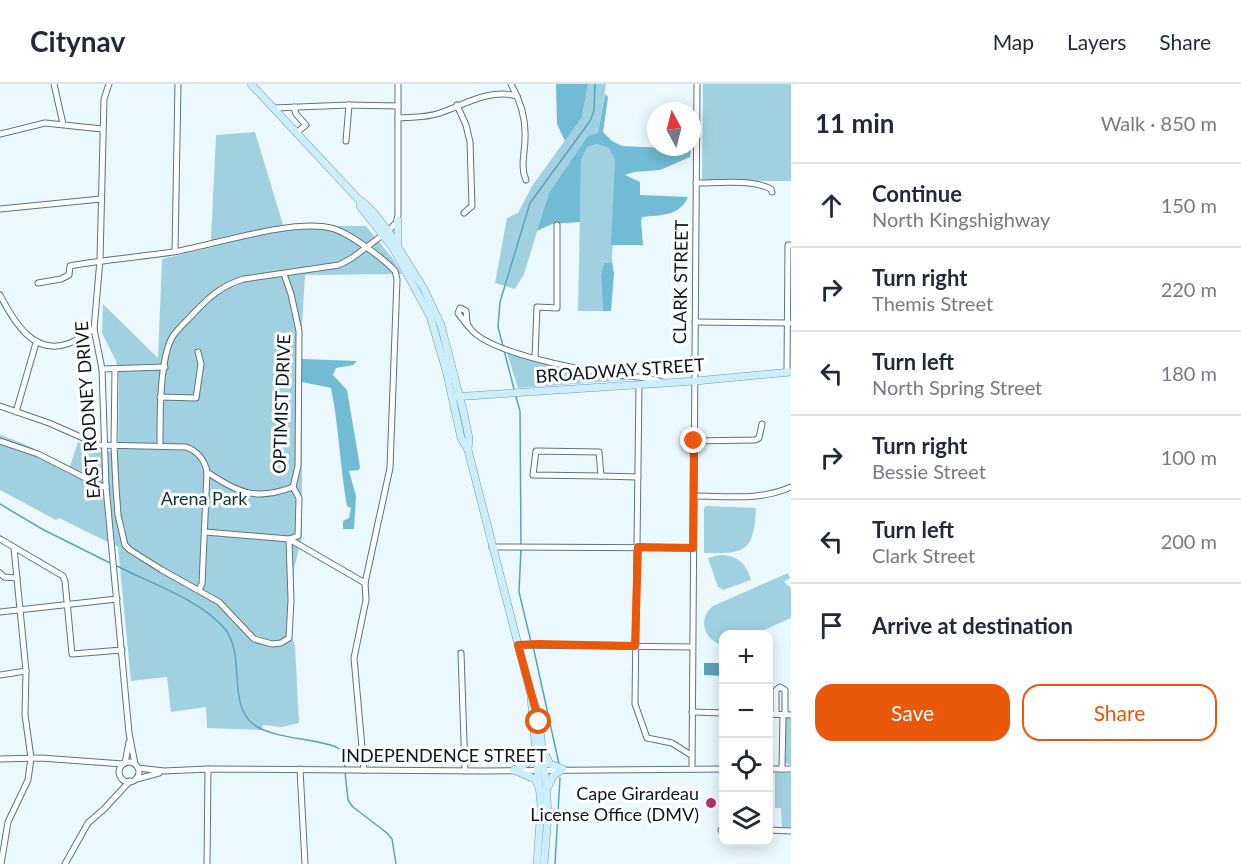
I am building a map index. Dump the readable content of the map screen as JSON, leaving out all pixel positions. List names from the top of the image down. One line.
{"streets":{"main road":["BROADWAY STREET"],"street":["CLARK STREET","OPTIMIST DRIVE","EAST RODNEY DRIVE","INDEPENDENCE STREET"]},"crossings":[["CLARK STREET","BROADWAY STREET"],["CLARK STREET","INDEPENDENCE STREET"],["EAST RODNEY DRIVE","INDEPENDENCE STREET"]],"parks":["Arena Park"],"places":["Cape Girardeau License Office (DMV)"],"north":"top","page":{"header":"Citynav","nav":["Map","Layers","Share"],"heading":["11 min","Walk · 850 m"],"list":[["Continue","North Kingshighway","150 m"],["Turn right","Themis Street","220 m"],["Turn left","North Spring Street","180 m"],["Turn right","Bessie Street","100 m"],["Turn left","Clark Street","200 m"],"Arrive at destination"],"map_buttons":["+","−"],"buttons":["Save","Share"]}}
